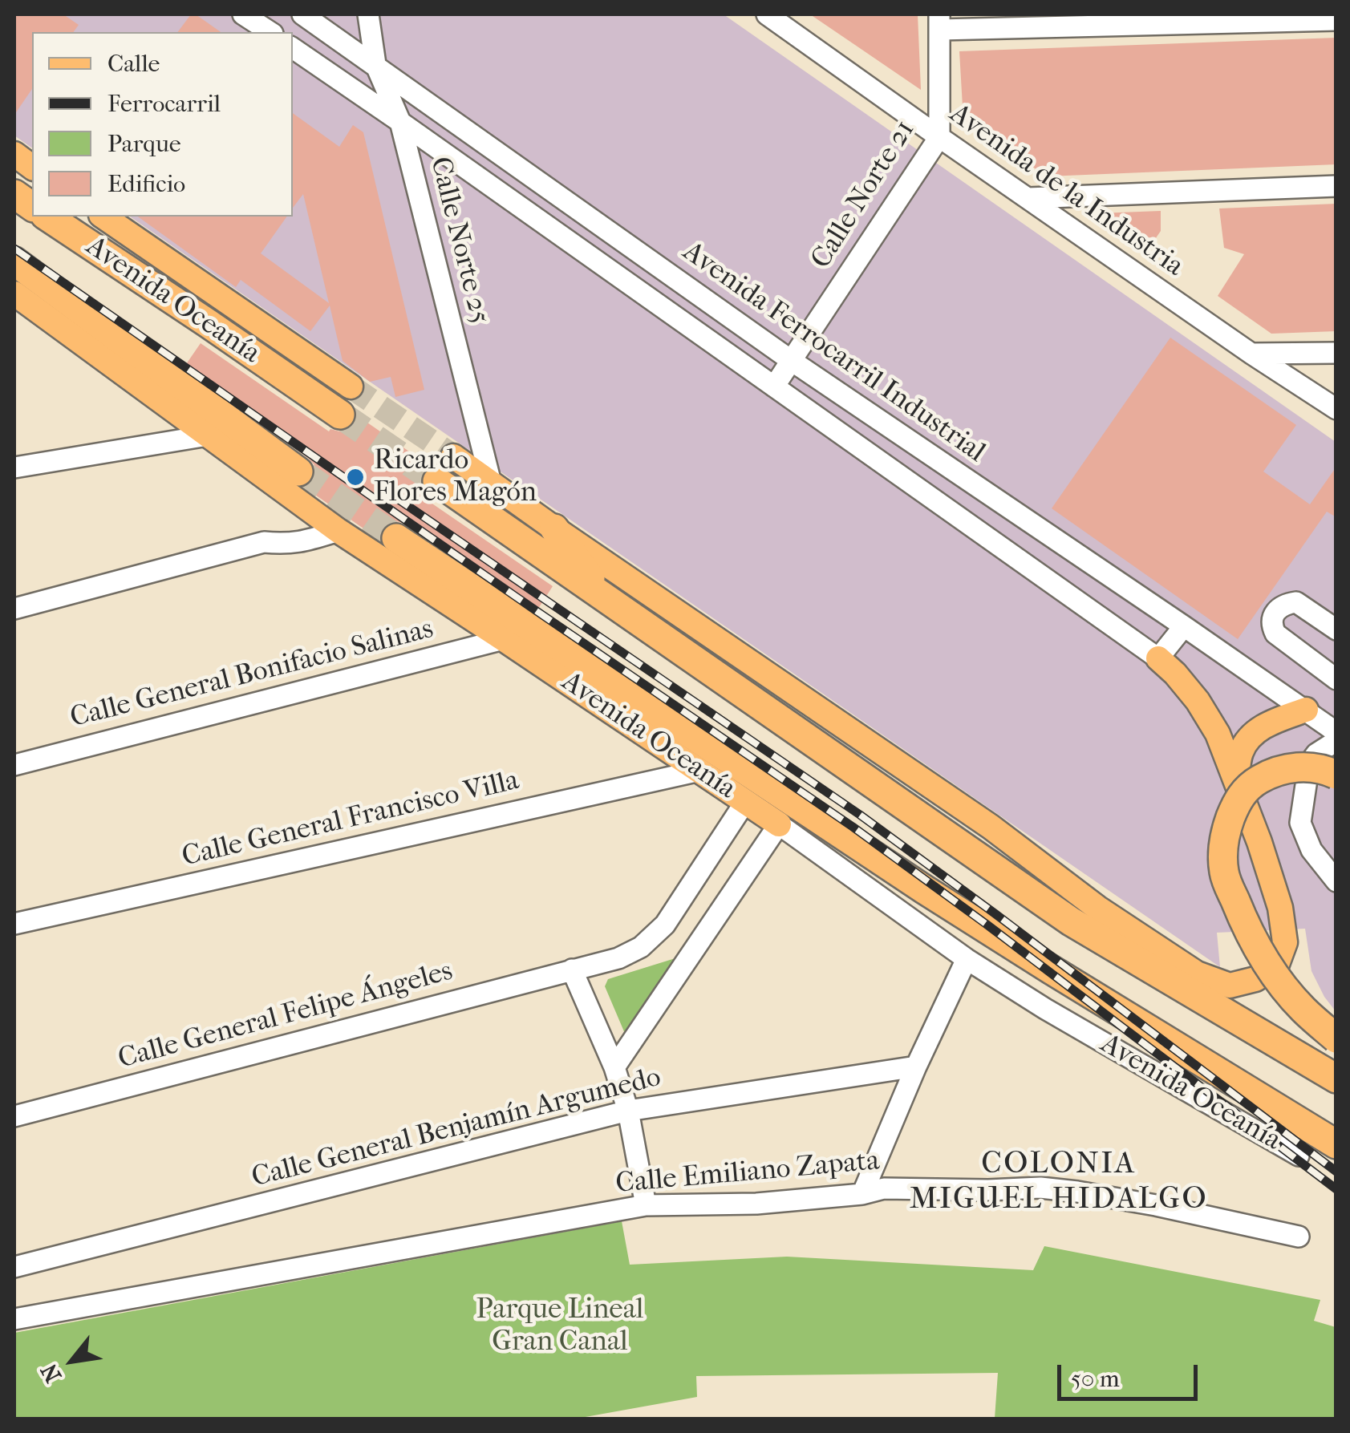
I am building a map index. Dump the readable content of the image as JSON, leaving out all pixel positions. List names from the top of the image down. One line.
{"streets":{"highway":["Avenida Oceanía"],"street":["Avenida de la Industria","Calle Norte 21","Calle Norte 25","Avenida Ferrocarril Industrial","Calle General Bonifacio Salinas","Calle General Francisco Villa","Calle General Felipe Ángeles","Calle General Benjamín Argumedo","Calle Emiliano Zapata"]},"crossings":[["Avenida de la Industria","Calle Norte 21"],["Calle Norte 21","Avenida Ferrocarril Industrial"],["Calle Norte 25","Avenida Ferrocarril Industrial"],["Avenida Oceanía","Calle General Bonifacio Salinas"],["Avenida Oceanía","Calle General Francisco Villa"],["Avenida Oceanía","Calle General Felipe Ángeles"]],"districts":["COLONIA MIGUEL HIDALGO"],"parks":["Parque Lineal Gran Canal"],"places":["Ricardo Flores Magón"],"legend":["Calle","Ferrocarril","Parque","Edificio"],"scale_bar":"50 m","north":"bottom left"}
